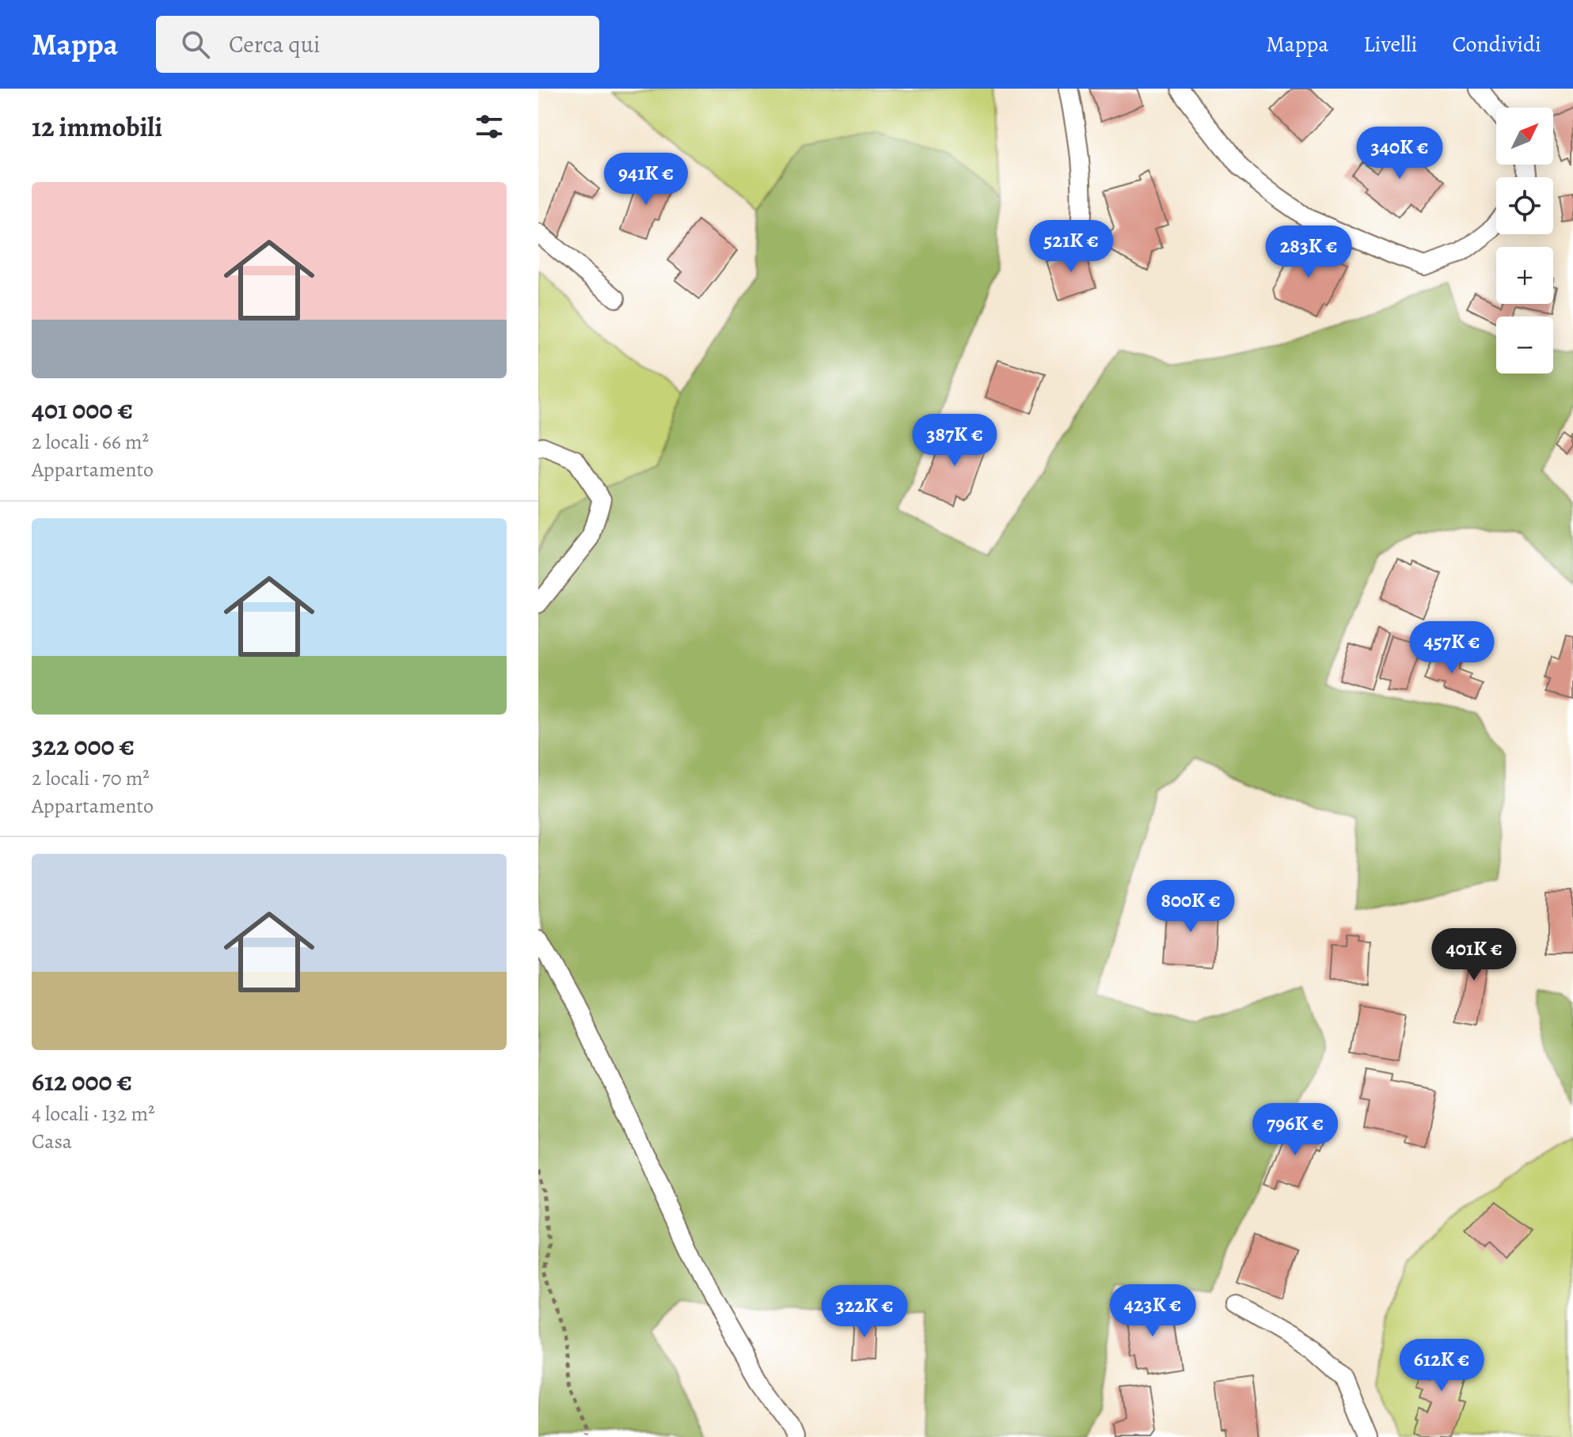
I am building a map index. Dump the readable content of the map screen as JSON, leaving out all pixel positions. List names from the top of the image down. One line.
{"north":"top right","page":{"header":"Mappa","search":"Cerca qui","nav":["Mappa","Livelli","Condividi"],"heading":"12 immobili","map_buttons":["+","−"],"price":["340K €","941K €","521K €","283K €","387K €","457K €","800K €","401K €","796K €","423K €","322K €","612K €"],"list":[{"name":"401 000 €","note":"2 locali · 66 m² · Appartamento"},{"name":"322 000 €","note":"2 locali · 70 m² · Appartamento"},{"name":"612 000 €","note":"4 locali · 132 m² · Casa"}]}}
